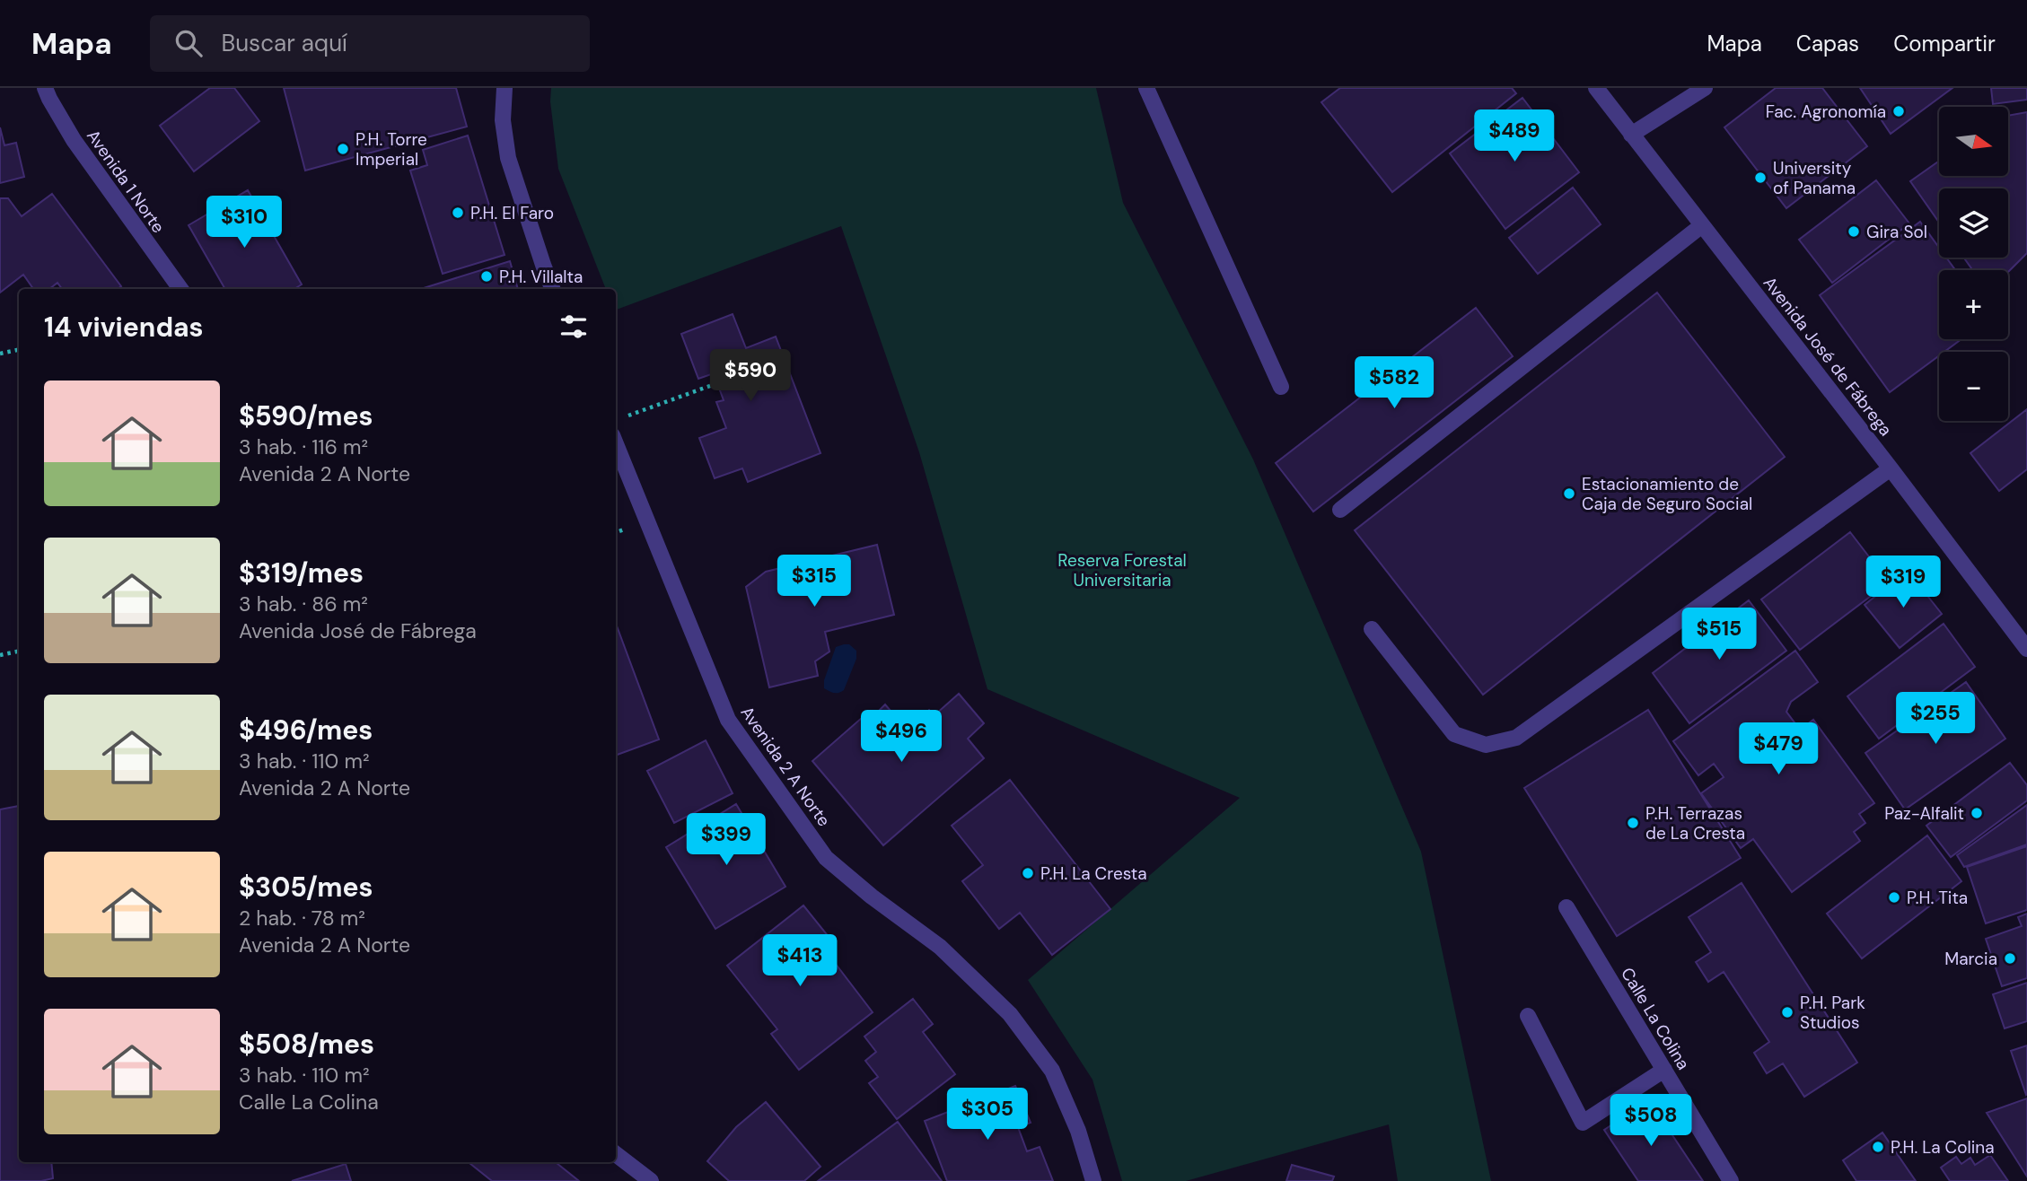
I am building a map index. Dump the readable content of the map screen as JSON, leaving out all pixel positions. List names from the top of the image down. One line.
{"streets":{"street":["Avenida 1 Norte","Avenida José de Fábrega","Avenida 2 A Norte","Calle La Colina"]},"parks":["Reserva Forestal Universitaria"],"places":["Fac. Agronomía","P.H. Torre Imperial","University of Panama","P.H. El Faro","Gira Sol","P.H. Villalta","Estacionamiento de Caja de Seguro Social","Paz-Alfalit","P.H. Terrazas de La Cresta","P.H. La Cresta","P.H. Tita","Marcia","P.H. Park Studios","P.H. La Colina"],"north":"right","page":{"header":"Mapa","search":"Buscar aquí","nav":["Mapa","Capas","Compartir"],"map_buttons":["+","−"],"price":["$489","$310","$590","$582","$315","$319","$515","$255","$496","$479","$399","$413","$305","$508"],"heading":"14 viviendas","list":[{"name":"$590/mes","note":"3 hab. · 116 m² · Avenida 2 A Norte"},{"name":"$319/mes","note":"3 hab. · 86 m² · Avenida José de Fábrega"},{"name":"$496/mes","note":"3 hab. · 110 m² · Avenida 2 A Norte"},{"name":"$305/mes","note":"2 hab. · 78 m² · Avenida 2 A Norte"},{"name":"$508/mes","note":"3 hab. · 110 m² · Calle La Colina"}]}}
